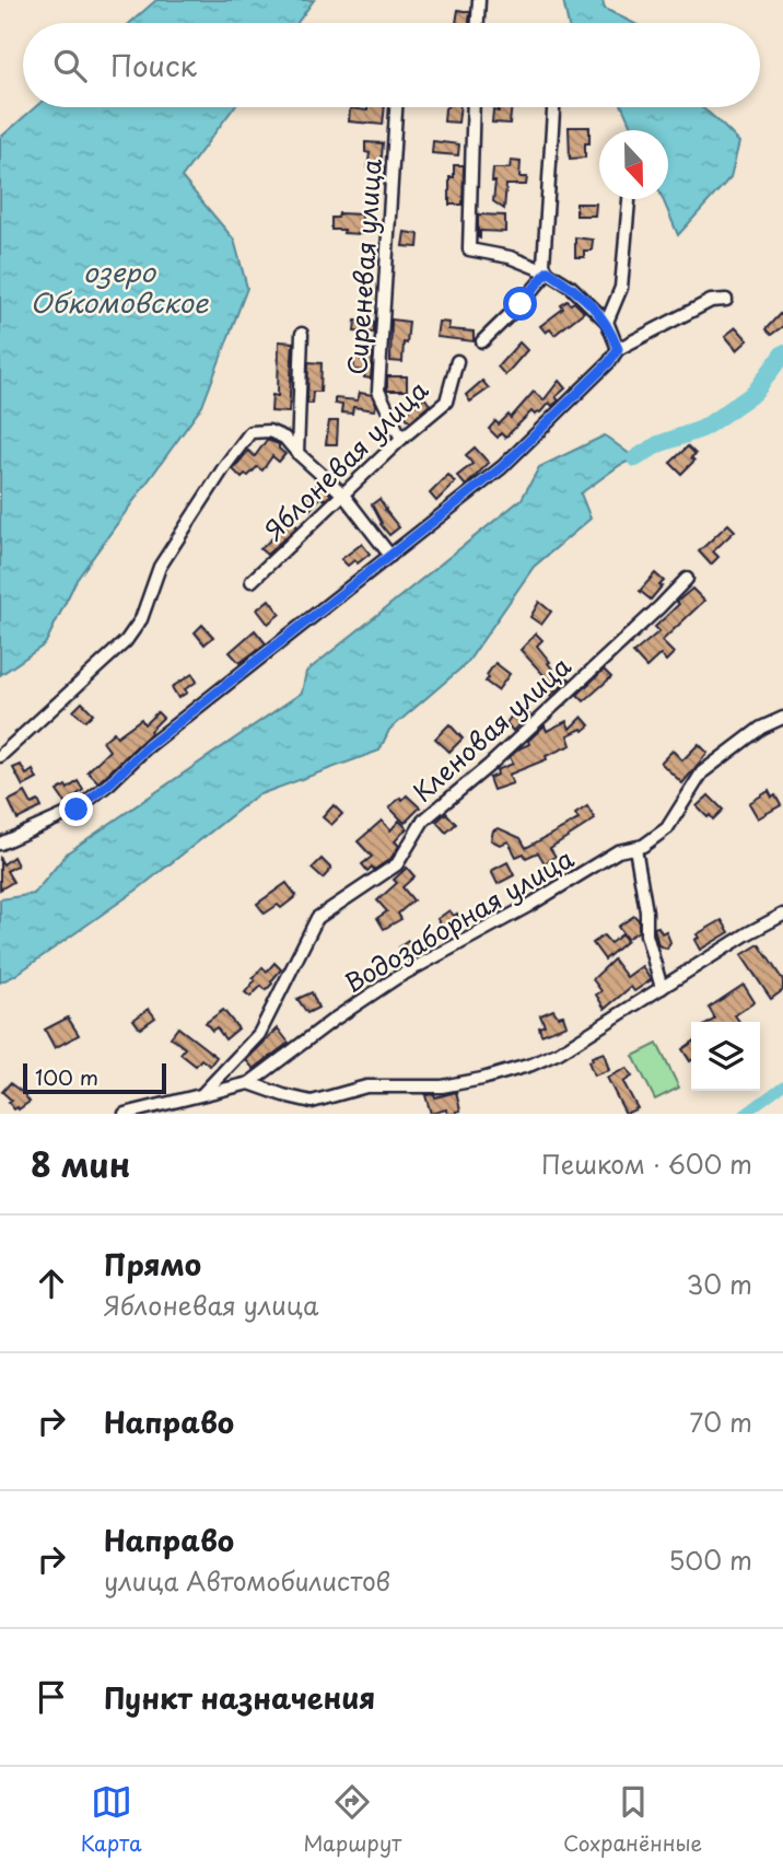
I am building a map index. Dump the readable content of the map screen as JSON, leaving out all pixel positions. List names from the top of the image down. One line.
{"streets":{"street":["Сиреневая улица","Яблоневая улица","Кленовая улица","Водозаборная улица"]},"crossings":[["Сиреневая улица","Яблоневая улица"],["Кленовая улица","Водозаборная улица"]],"water":["озеро Обкомовское"],"scale_bar":"100 m","north":"bottom","page":{"search":"Поиск","scale":"100 m","heading":["8 мин","Пешком · 600 m"],"list":[["Прямо","Яблоневая улица","30 m"],["Направо","70 m"],["Направо","улица Автомобилистов","500 m"],"Пункт назначения"],"nav":["Карта","Маршрут","Сохранённые"]}}
